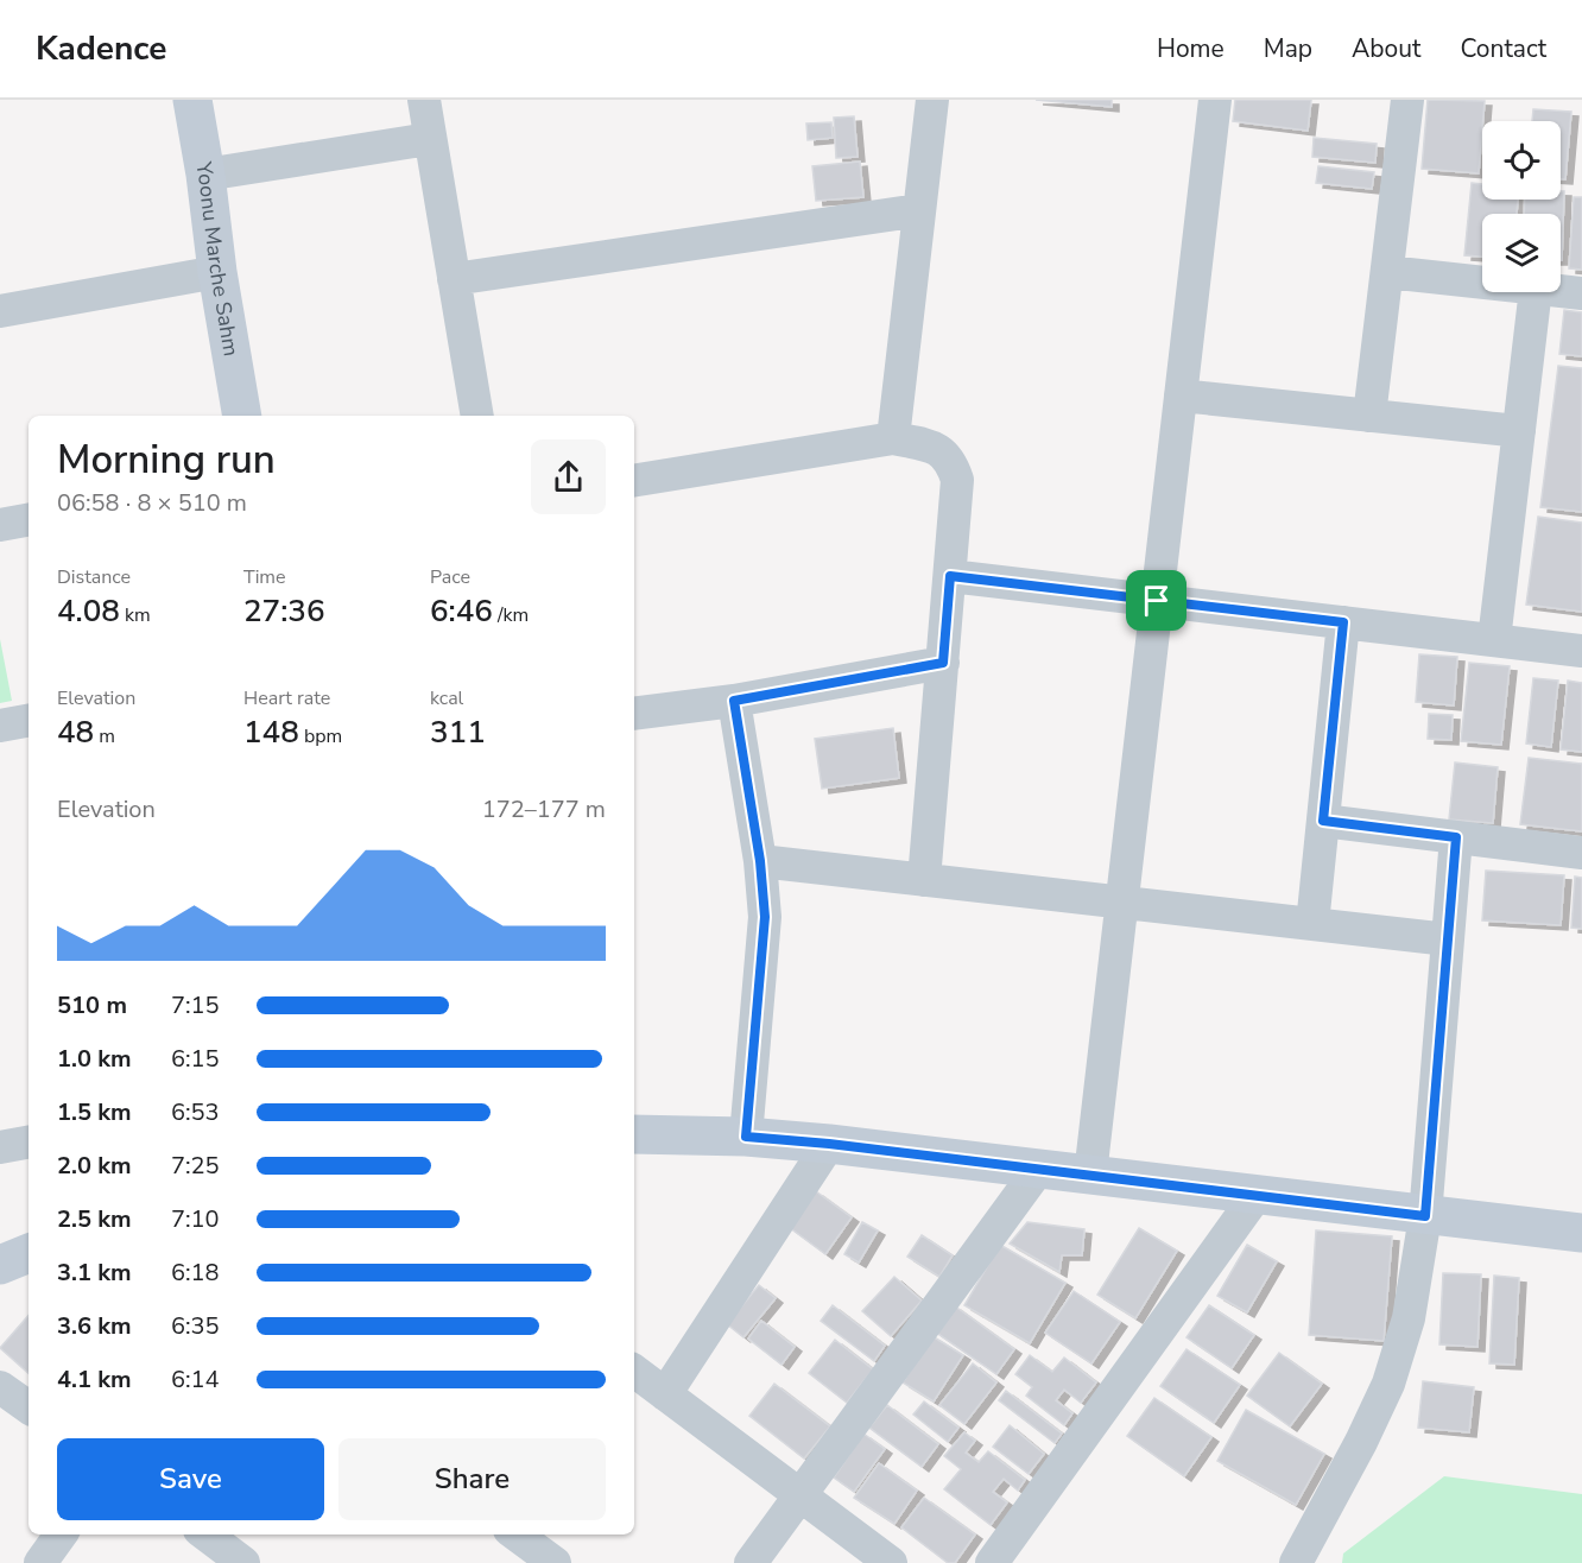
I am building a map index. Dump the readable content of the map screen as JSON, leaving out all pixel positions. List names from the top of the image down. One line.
{"streets":{"main road":["Yoonu Marche Sahm"]},"page":{"header":"Kadence","nav":["Home","Map","About","Contact"],"heading":["Morning run","06:58 · 8 × 510 m"],"stats":[["Distance","4.08 km"],["Time","27:36"],["Pace","6:46 /km"],["Elevation","48 m"],["Heart rate","148 bpm"],["kcal","311"]],"chart":["Elevation","172–177 m"],"list":[{"name":"510 m","note":"7:15"},{"name":"1.0 km","note":"6:15"},{"name":"1.5 km","note":"6:53"},{"name":"2.0 km","note":"7:25"},{"name":"2.5 km","note":"7:10"},{"name":"3.1 km","note":"6:18"},{"name":"3.6 km","note":"6:35"},{"name":"4.1 km","note":"6:14"}],"buttons":["Save","Share"]}}
